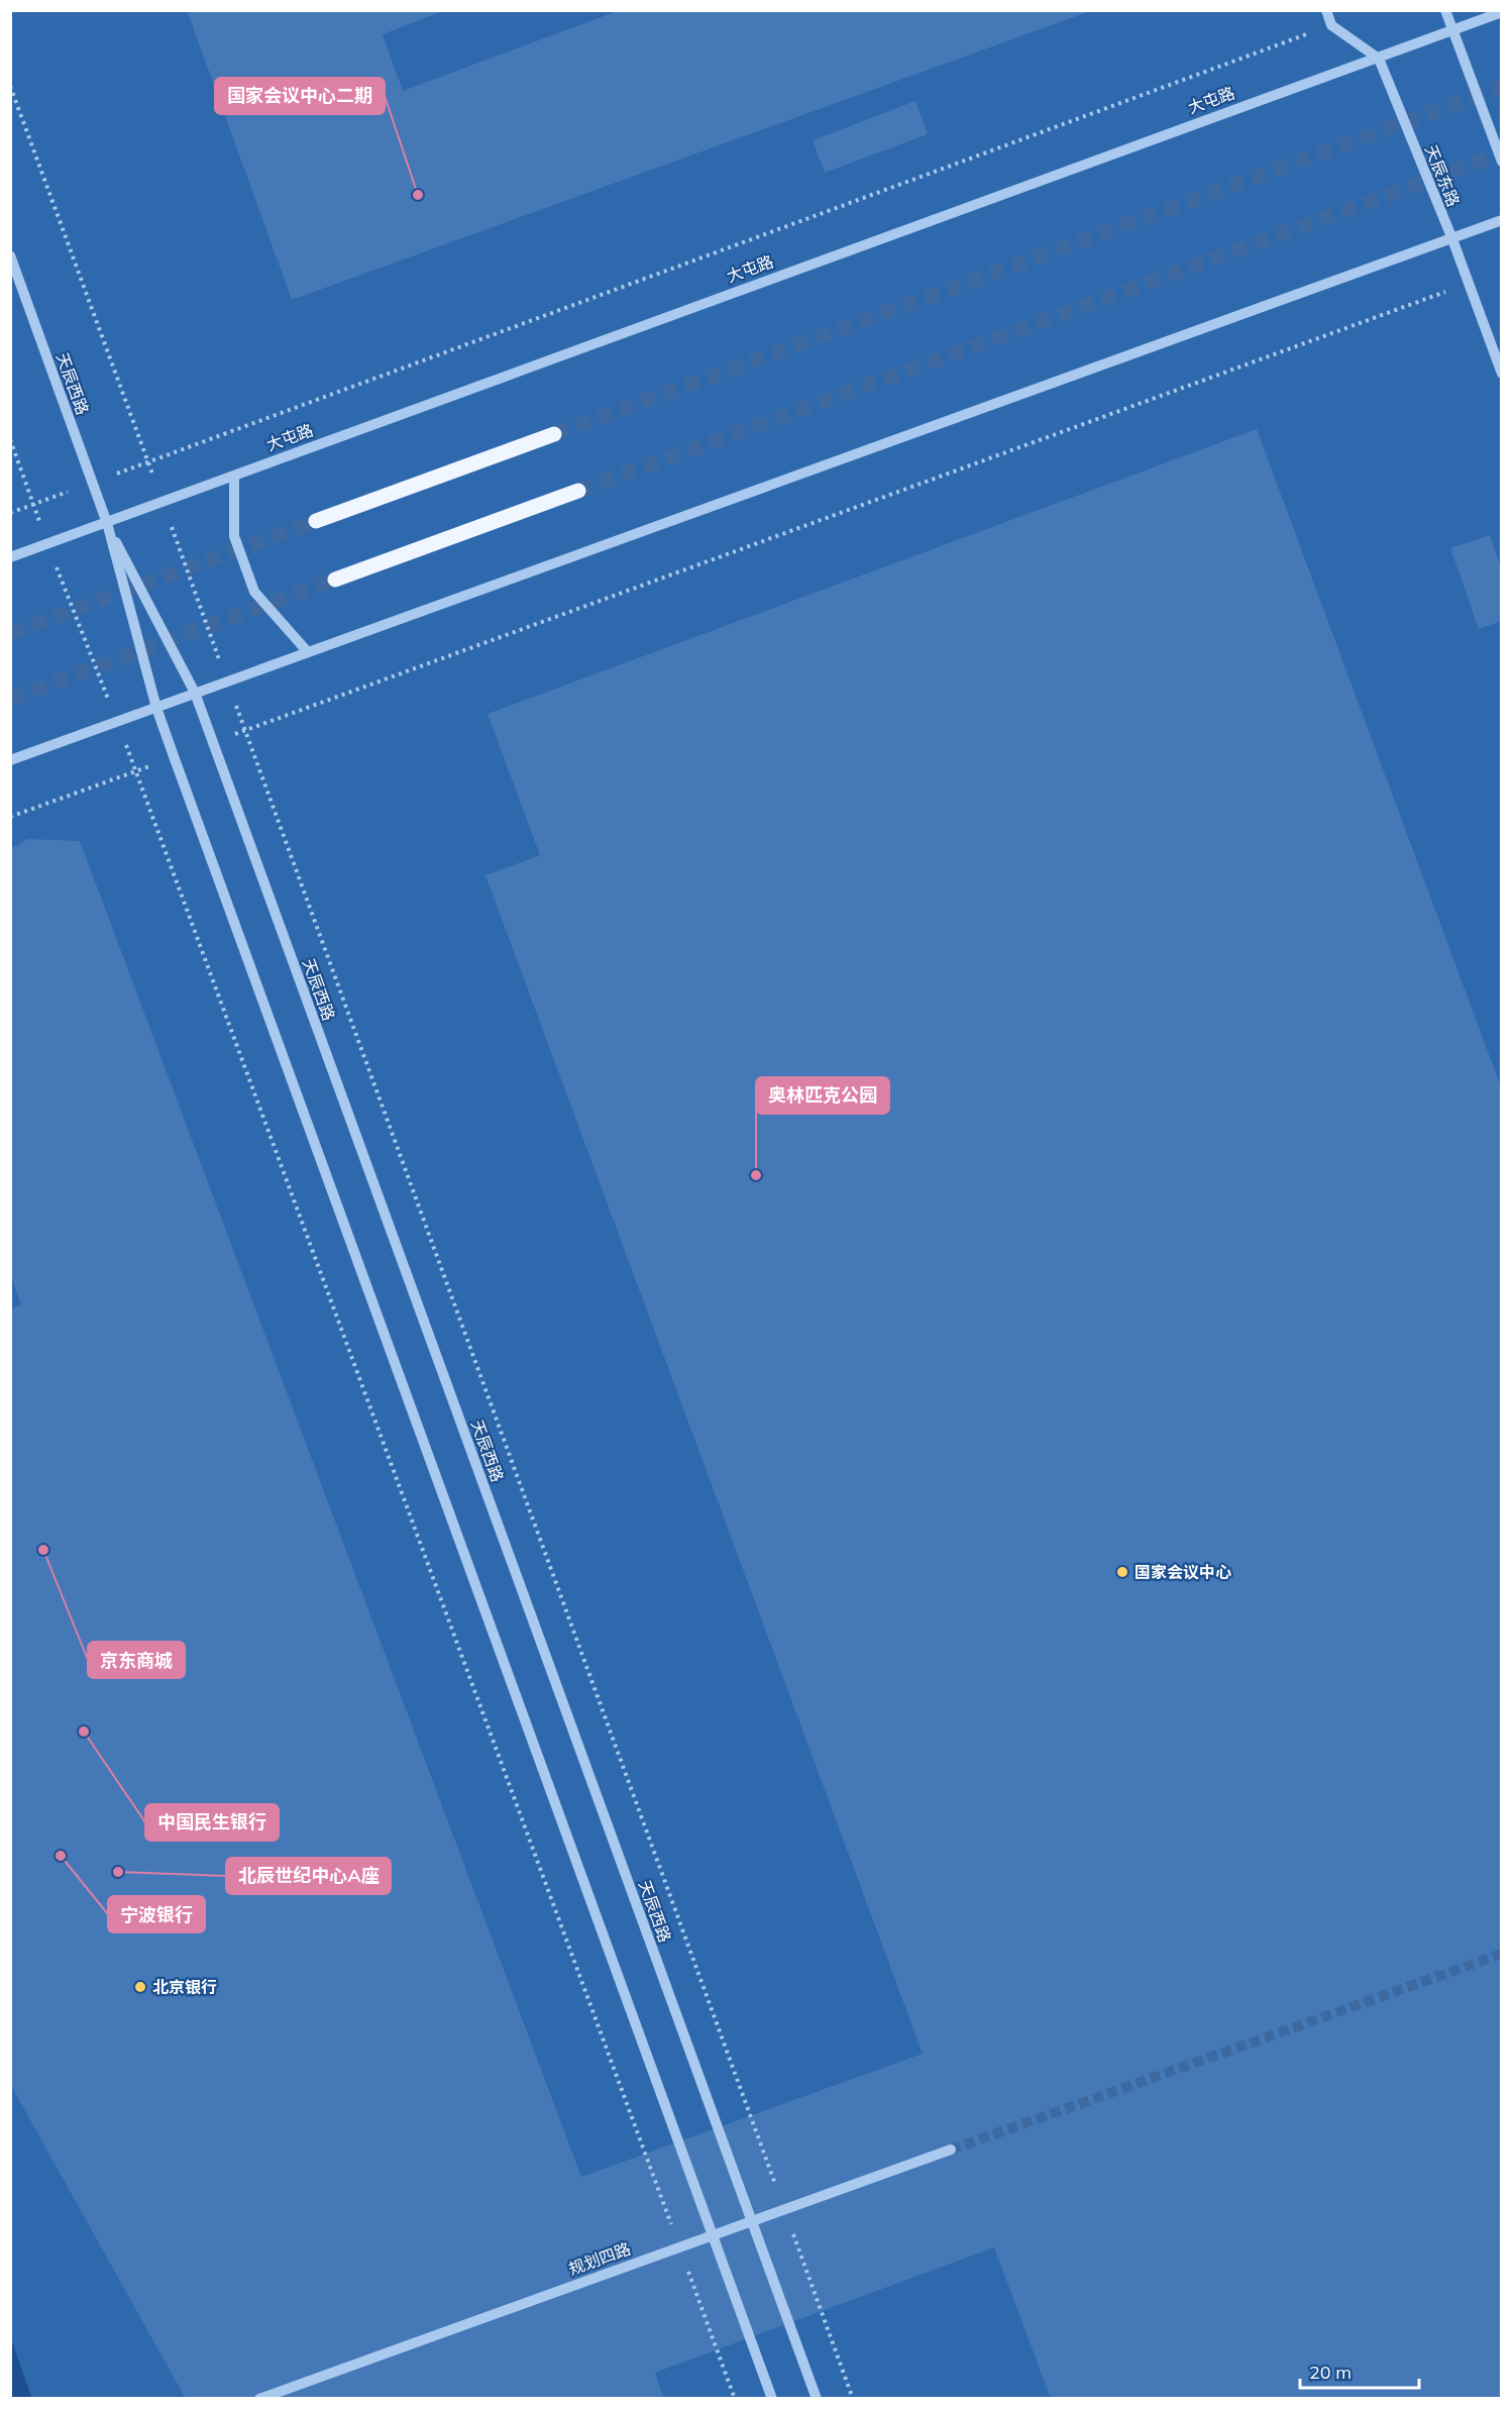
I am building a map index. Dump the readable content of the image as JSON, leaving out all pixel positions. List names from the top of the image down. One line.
{"streets":{"street":["大屯路","天辰东路","天辰西路","规划四路"]},"crossings":[["大屯路","天辰东路"],["大屯路","天辰西路"],["天辰西路","规划四路"]],"places":["国家会议中心二期","奥林匹克公园","京东商城","国家会议中心","中国民生银行","宁波银行","北辰世纪中心A座","北京银行"],"scale_bar":"20 m"}
